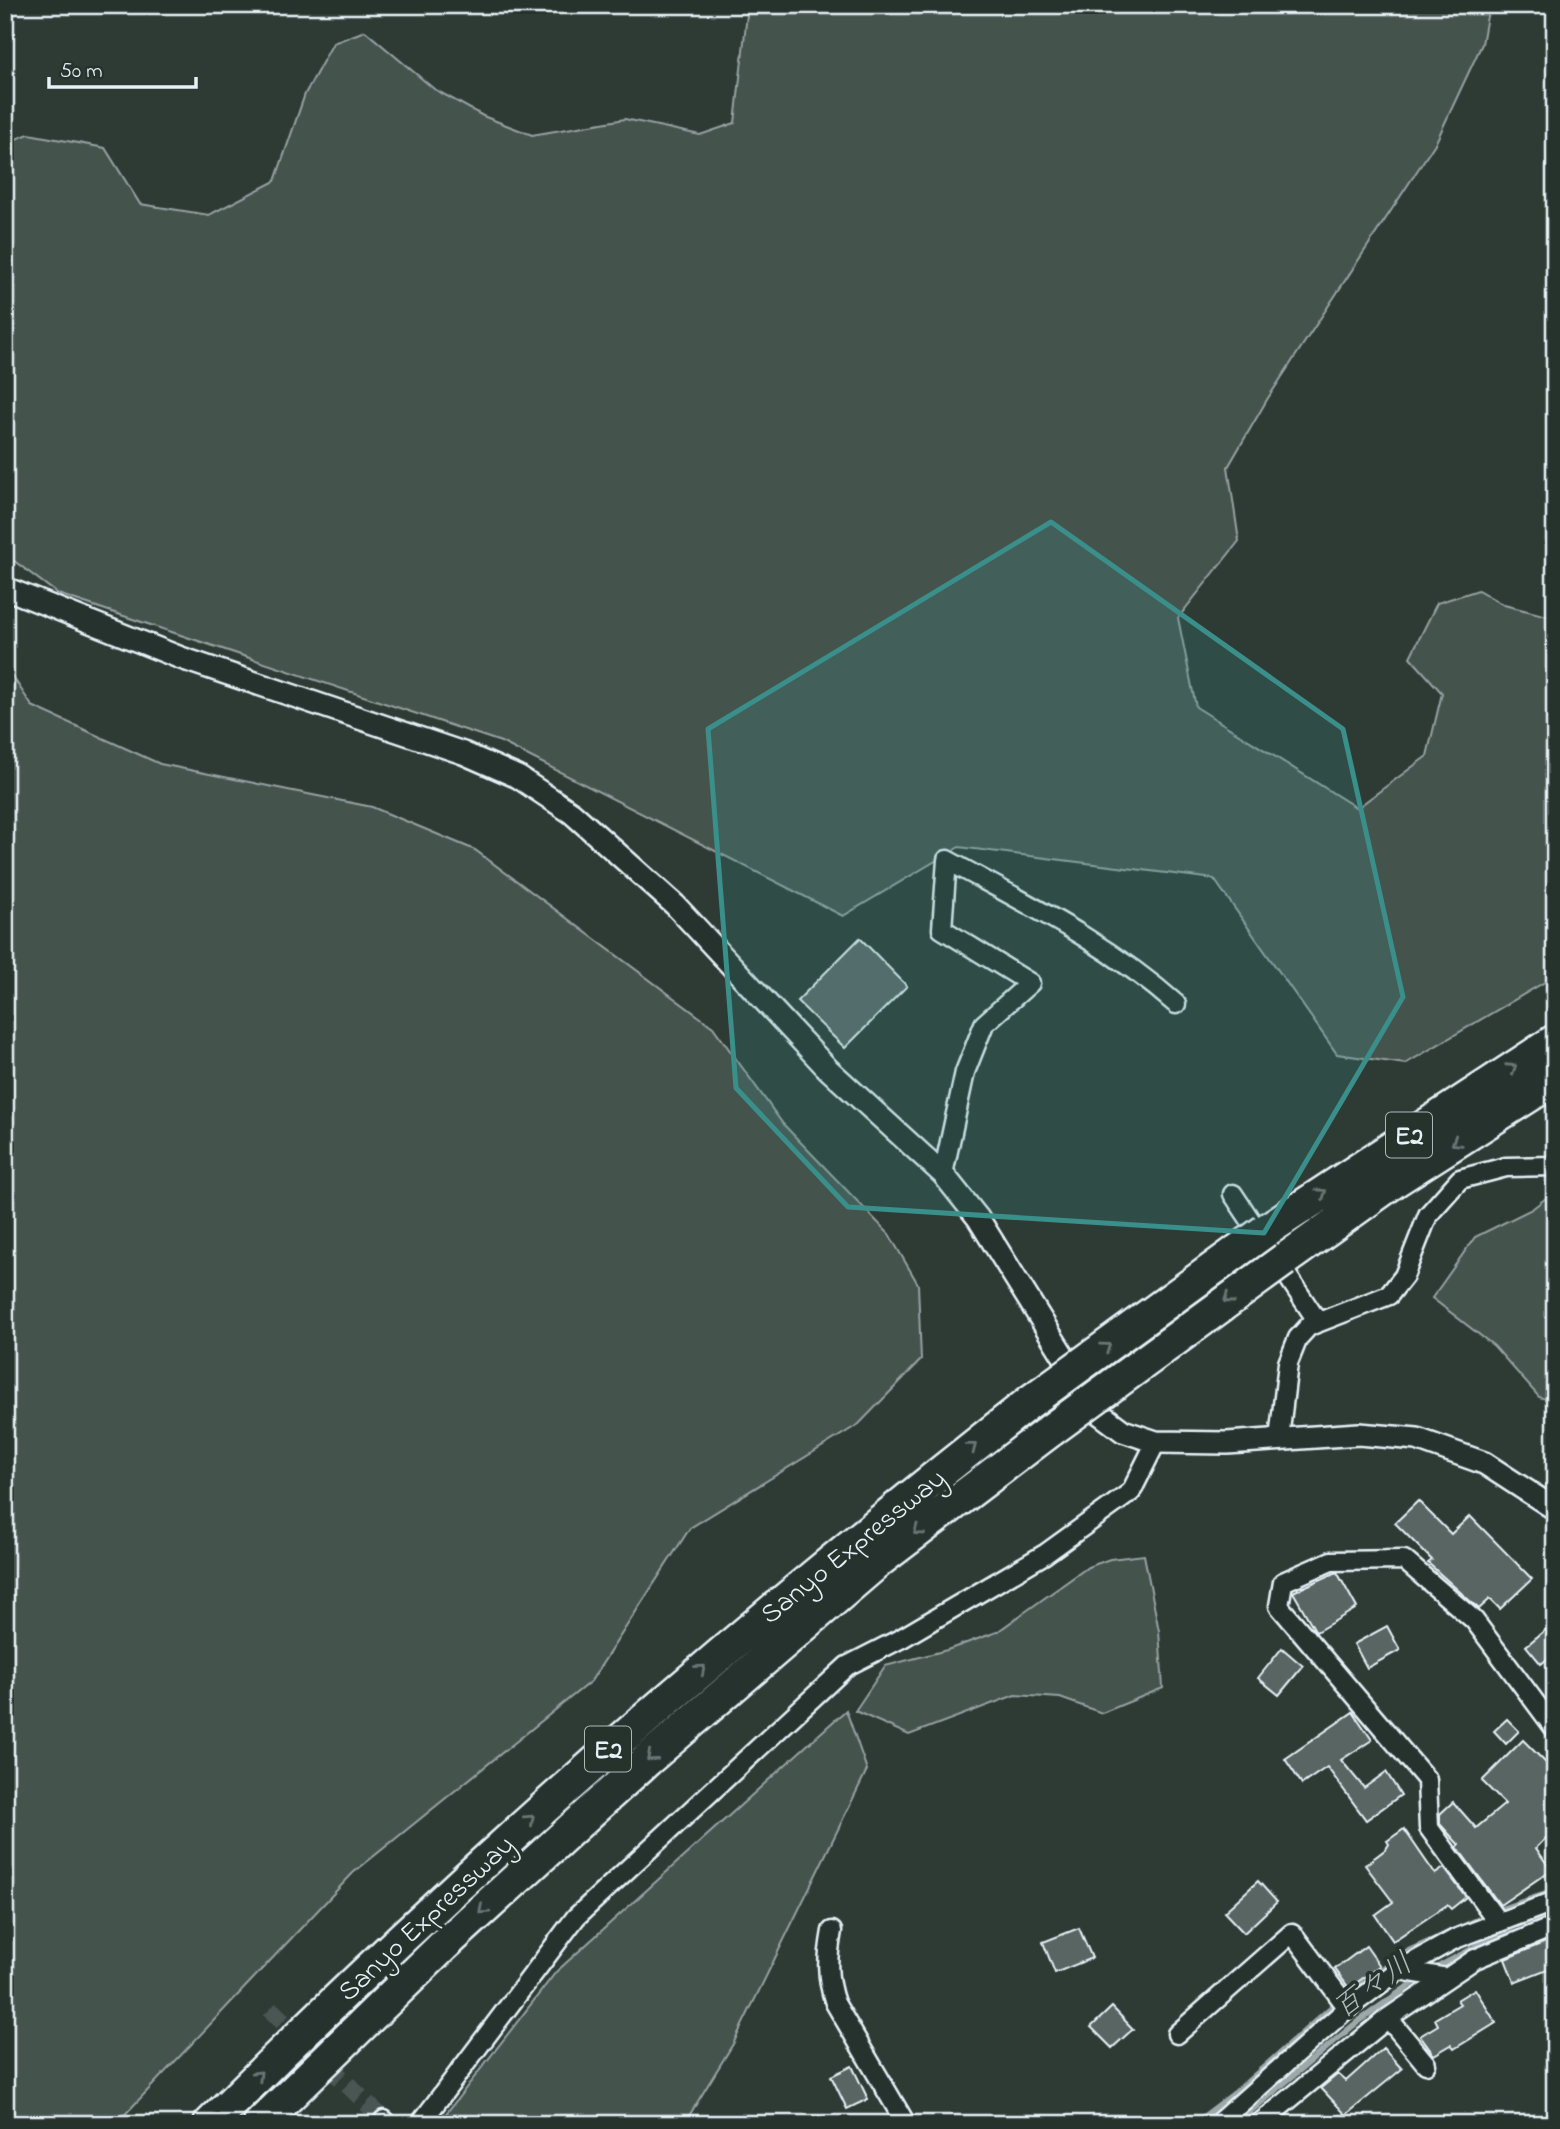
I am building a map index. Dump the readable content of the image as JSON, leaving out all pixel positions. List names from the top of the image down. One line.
{"streets":{"highway":["E2","Sanyo Expressway"]},"water":["百々川"],"scale_bar":"50 m"}
